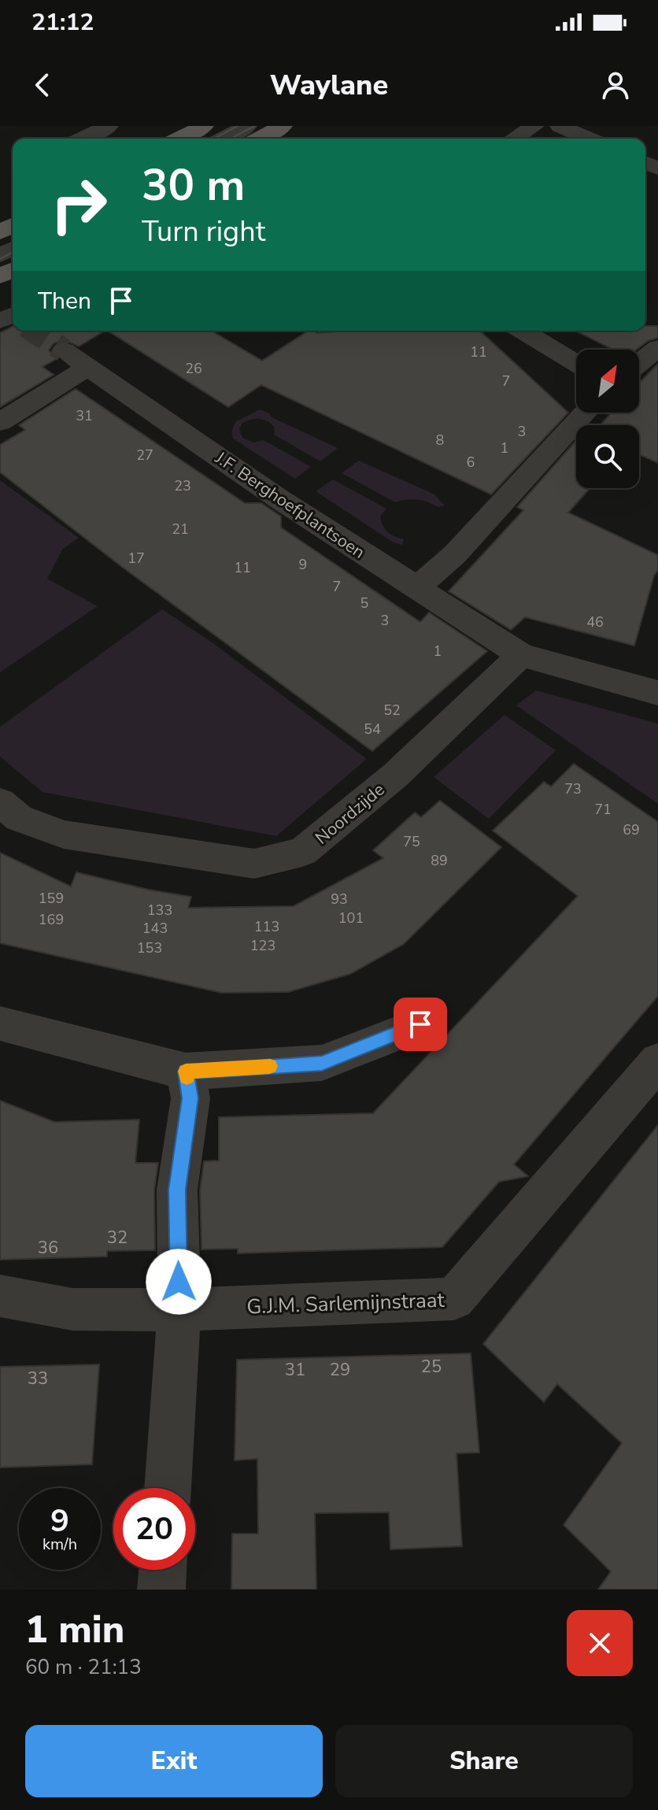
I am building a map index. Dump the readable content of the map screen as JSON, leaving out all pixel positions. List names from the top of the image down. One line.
{"streets":{"street":["J.F. Berghoefplantsoen","Noordzijde","G.J.M. Sarlemijnstraat"]},"crossings":[["J.F. Berghoefplantsoen","Noordzijde"]],"house_numbers":["11","26","7","31","3","8","1","27","6","23","21","17","9","11","7","5","3","46","1","52","54","73","71","69","75","89","159","93","133","101","169","113","143","123","153","32","36","25","31","29","33"],"north":"top right","page":{"status":"21:12","header":"Waylane","turn":["30 m","Turn right"],"then":"Then","speed":"9 km/h","limit":"20","heading":["1 min","60 m · 21:13"],"buttons":["Exit","Share"]}}
